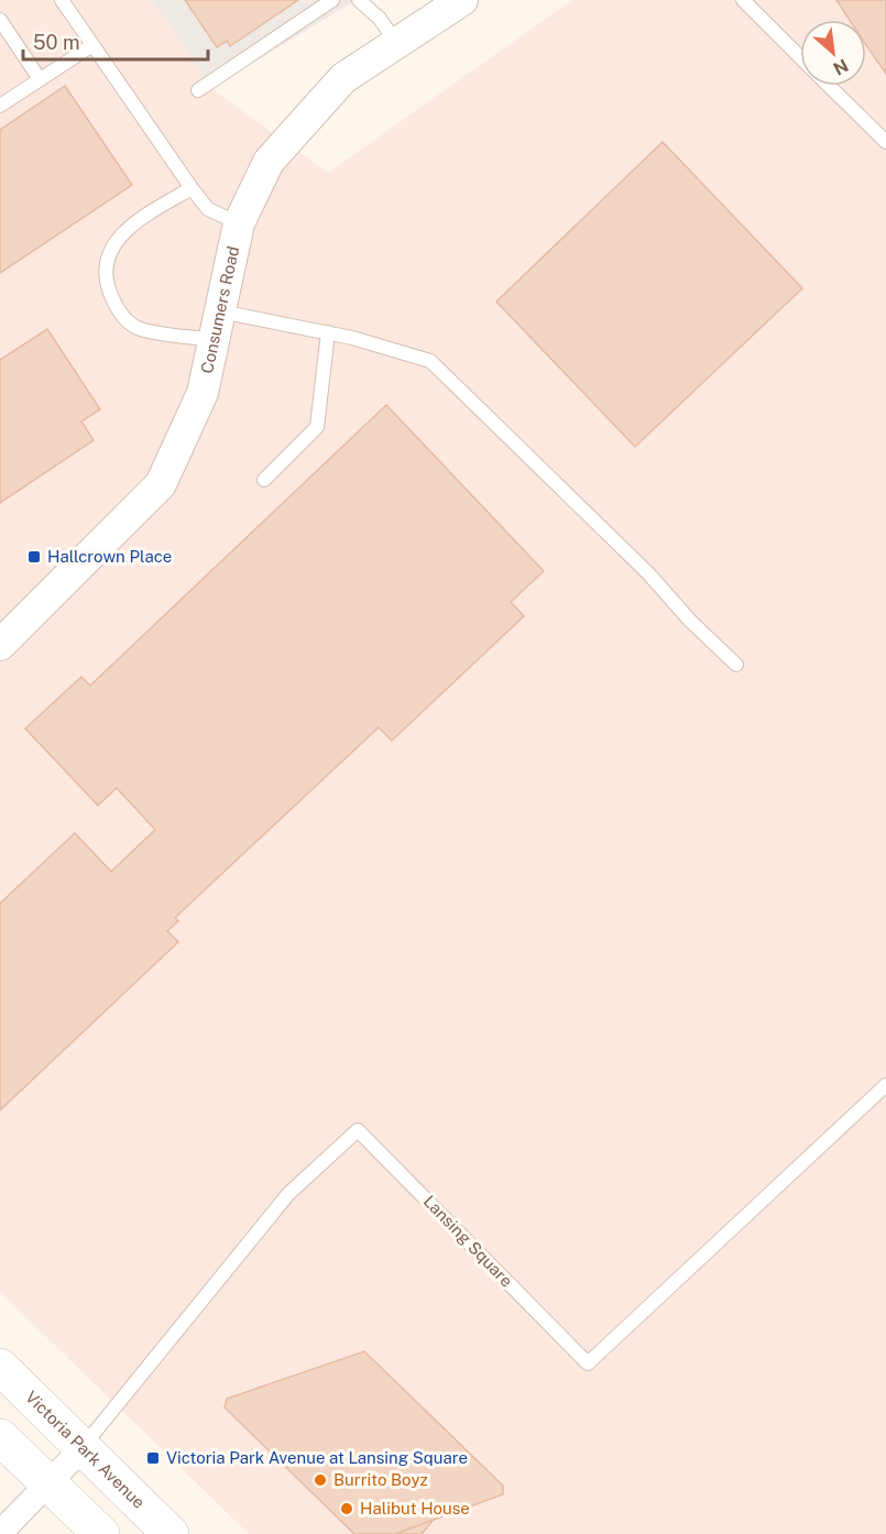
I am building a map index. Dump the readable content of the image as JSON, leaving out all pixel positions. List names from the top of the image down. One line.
{"streets":{"main road":["Victoria Park Avenue"],"street":["Consumers Road"],"lane":["Lansing Square"]},"crossings":[["Lansing Square","Victoria Park Avenue"]],"places":{"transit":["Hallcrown Place","Victoria Park Avenue at Lansing Square"],"other":["Burrito Boyz","Halibut House"]},"scale_bar":"50 m","north":"bottom right"}
